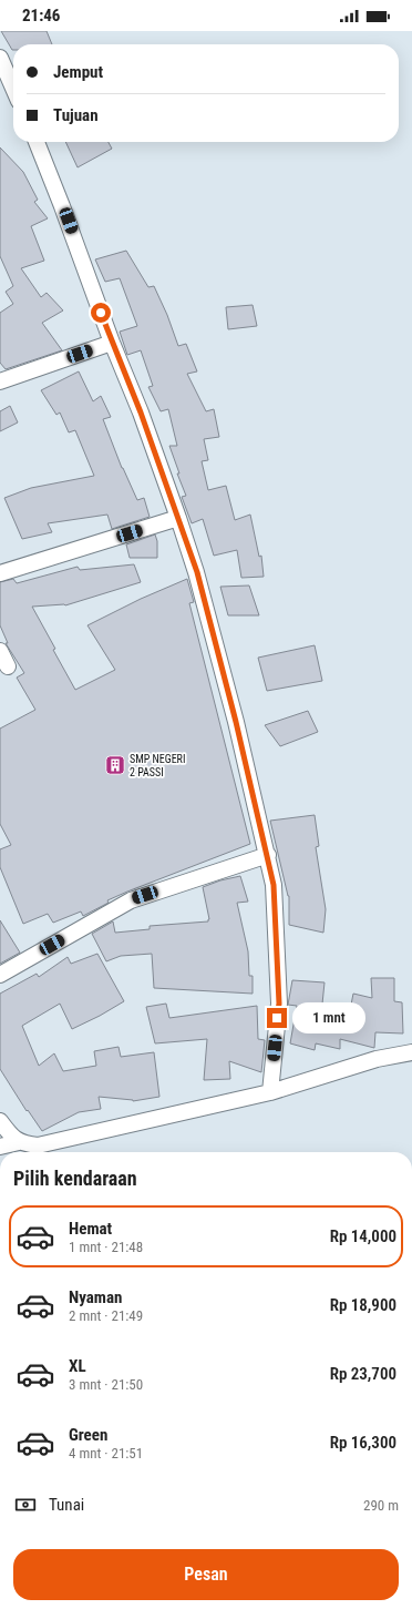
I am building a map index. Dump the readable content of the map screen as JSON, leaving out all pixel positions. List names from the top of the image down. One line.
{"places":{"building":["SMP NEGERI 2 PASSI"]},"page":{"status":"21:46","banner":["Jemput","Tujuan"],"bubble":"1 mnt","heading":"Pilih kendaraan","list":[{"name":"Hemat","note":"1 mnt · 21:48","value":"Rp 14,000"},{"name":"Nyaman","note":"2 mnt · 21:49","value":"Rp 18,900"},{"name":"XL","note":"3 mnt · 21:50","value":"Rp 23,700"},{"name":"Green","note":"4 mnt · 21:51","value":"Rp 16,300"}],"pay":["Tunai","290 m"],"buttons":"Pesan"}}
